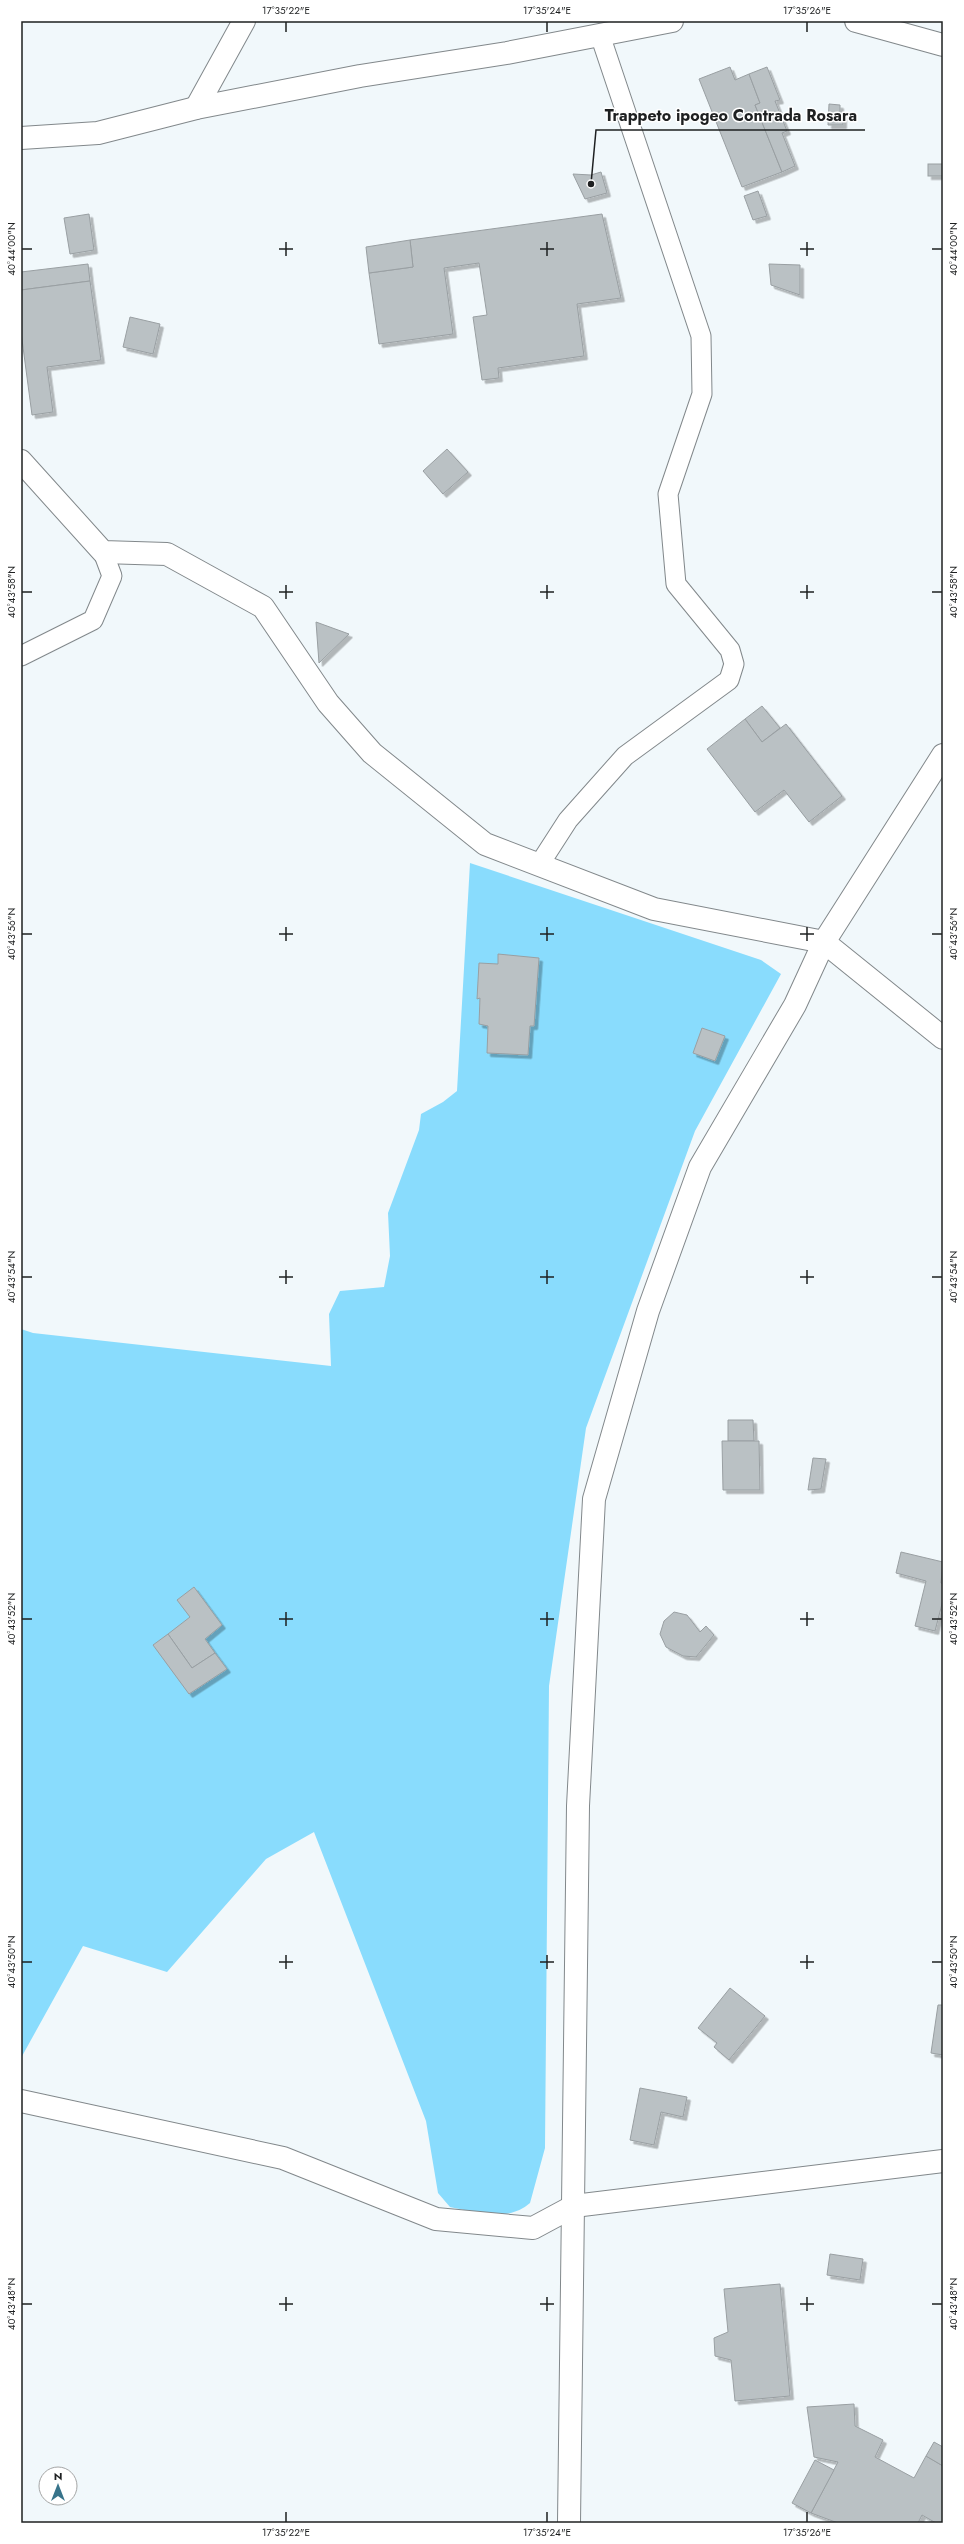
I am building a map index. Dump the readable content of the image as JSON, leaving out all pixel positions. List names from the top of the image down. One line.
{"places":["Trappeto ipogeo Contrada Rosara"],"north":"top","coordinates":["17°35'22\"E","17°35'24\"E","17°35'26\"E","40°44'00\"N","40°43'58\"N","40°43'56\"N","40°43'54\"N","40°43'52\"N","40°43'50\"N","40°43'48\"N"]}
